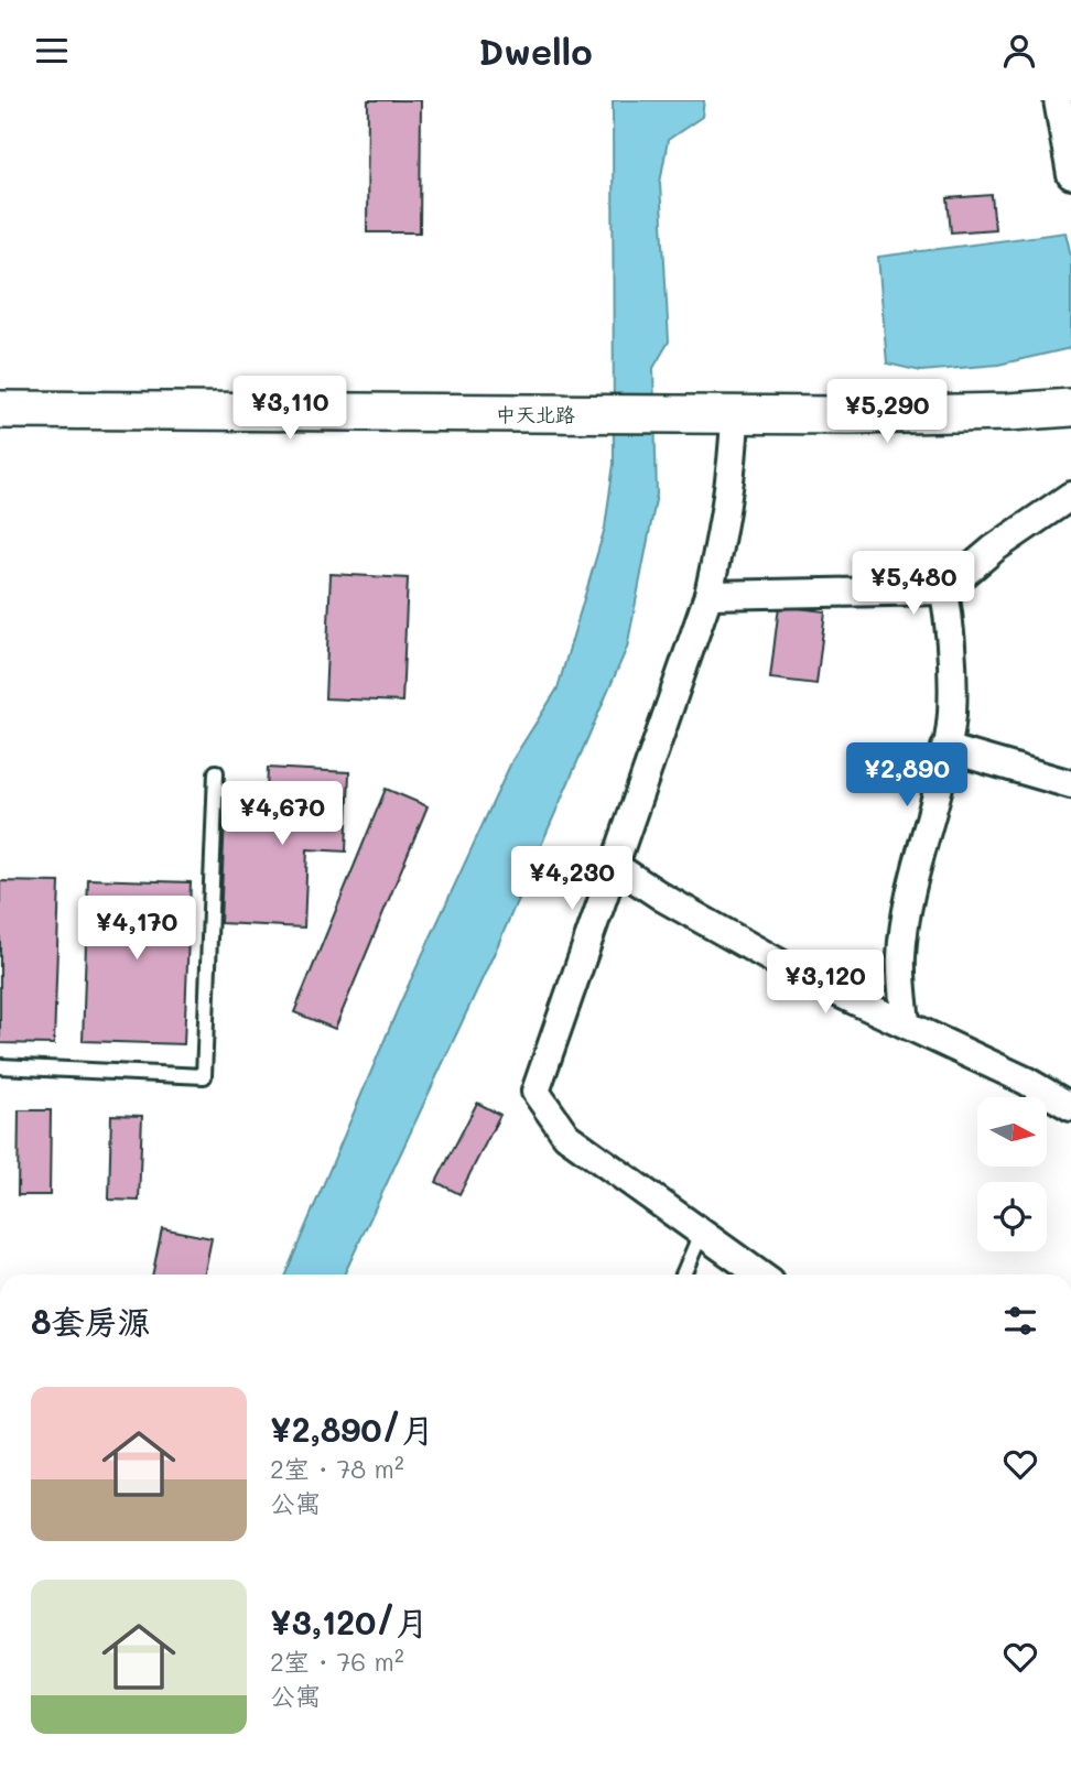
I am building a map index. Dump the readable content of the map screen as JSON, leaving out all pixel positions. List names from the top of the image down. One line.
{"streets":{"main road":["中天北路"]},"north":"right","page":{"header":"Dwello","price":["¥3,110","¥5,290","¥5,480","¥2,890","¥4,670","¥4,230","¥4,170","¥3,120"],"heading":"8套房源","list":[{"name":"¥2,890/月","note":"2室 · 78 m² · 公寓"},{"name":"¥3,120/月","note":"2室 · 76 m² · 公寓"}]}}
